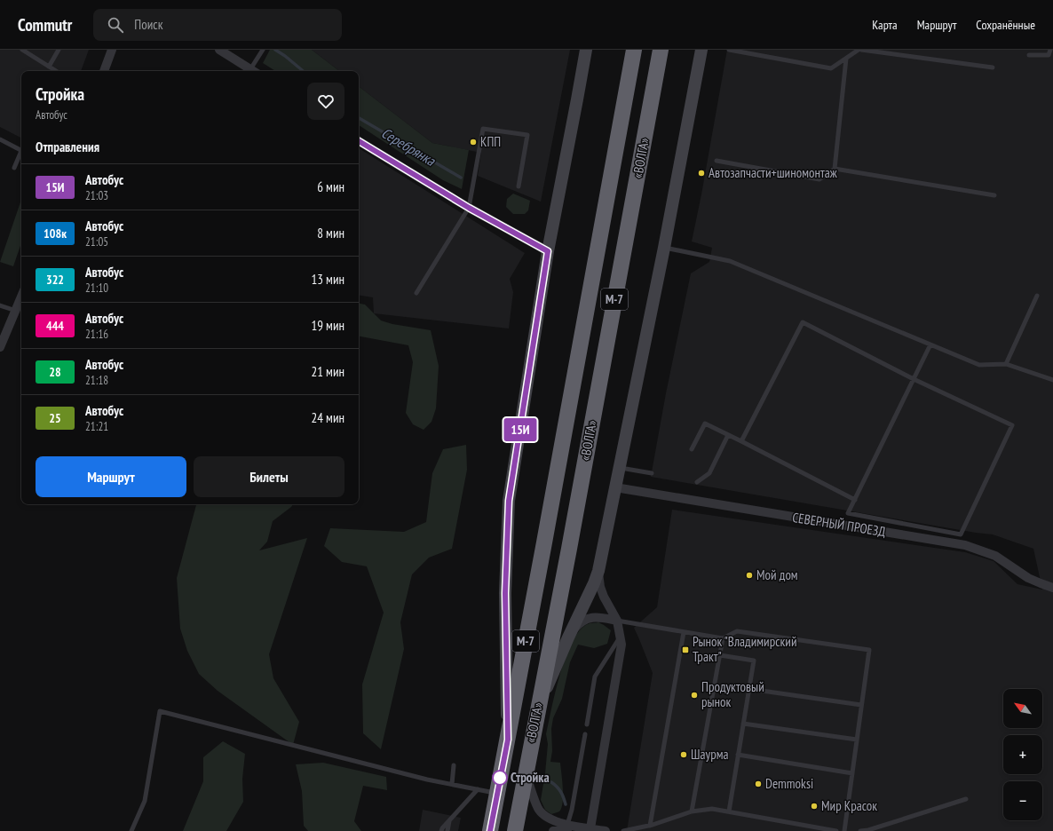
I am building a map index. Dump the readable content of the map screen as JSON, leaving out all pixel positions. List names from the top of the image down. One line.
{"streets":{"highway":["«ВОЛГА»","М-7"],"street":["СЕВЕРНЫЙ ПРОЕЗД"]},"water":["Серебрянка"],"places":{"other":["КПП","Автозапчасти+шиномонтаж","Мой дом","Продуктовый рынок","Шаурма","Стройка","Demmoksi","Мир Красок"],"transit":["Рынок \"Владимирский Тракт\""]},"lines":["bus line 15И"],"north":"top left","page":{"header":"Commutr","search":"Поиск","nav":["Карта","Маршрут","Сохранённые"],"on_map":"15И","heading":[["Стройка","Автобус"],"Отправления"],"list":[{"mark":"15И","name":"Автобус","note":"21:03","value":"6 мин"},{"mark":"108к","name":"Автобус","note":"21:05","value":"8 мин"},{"mark":"322","name":"Автобус","note":"21:10","value":"13 мин"},{"mark":"444","name":"Автобус","note":"21:16","value":"19 мин"},{"mark":"28","name":"Автобус","note":"21:18","value":"21 мин"},{"mark":"25","name":"Автобус","note":"21:21","value":"24 мин"}],"buttons":["Маршрут","Билеты"],"map_buttons":["+","−"]}}
